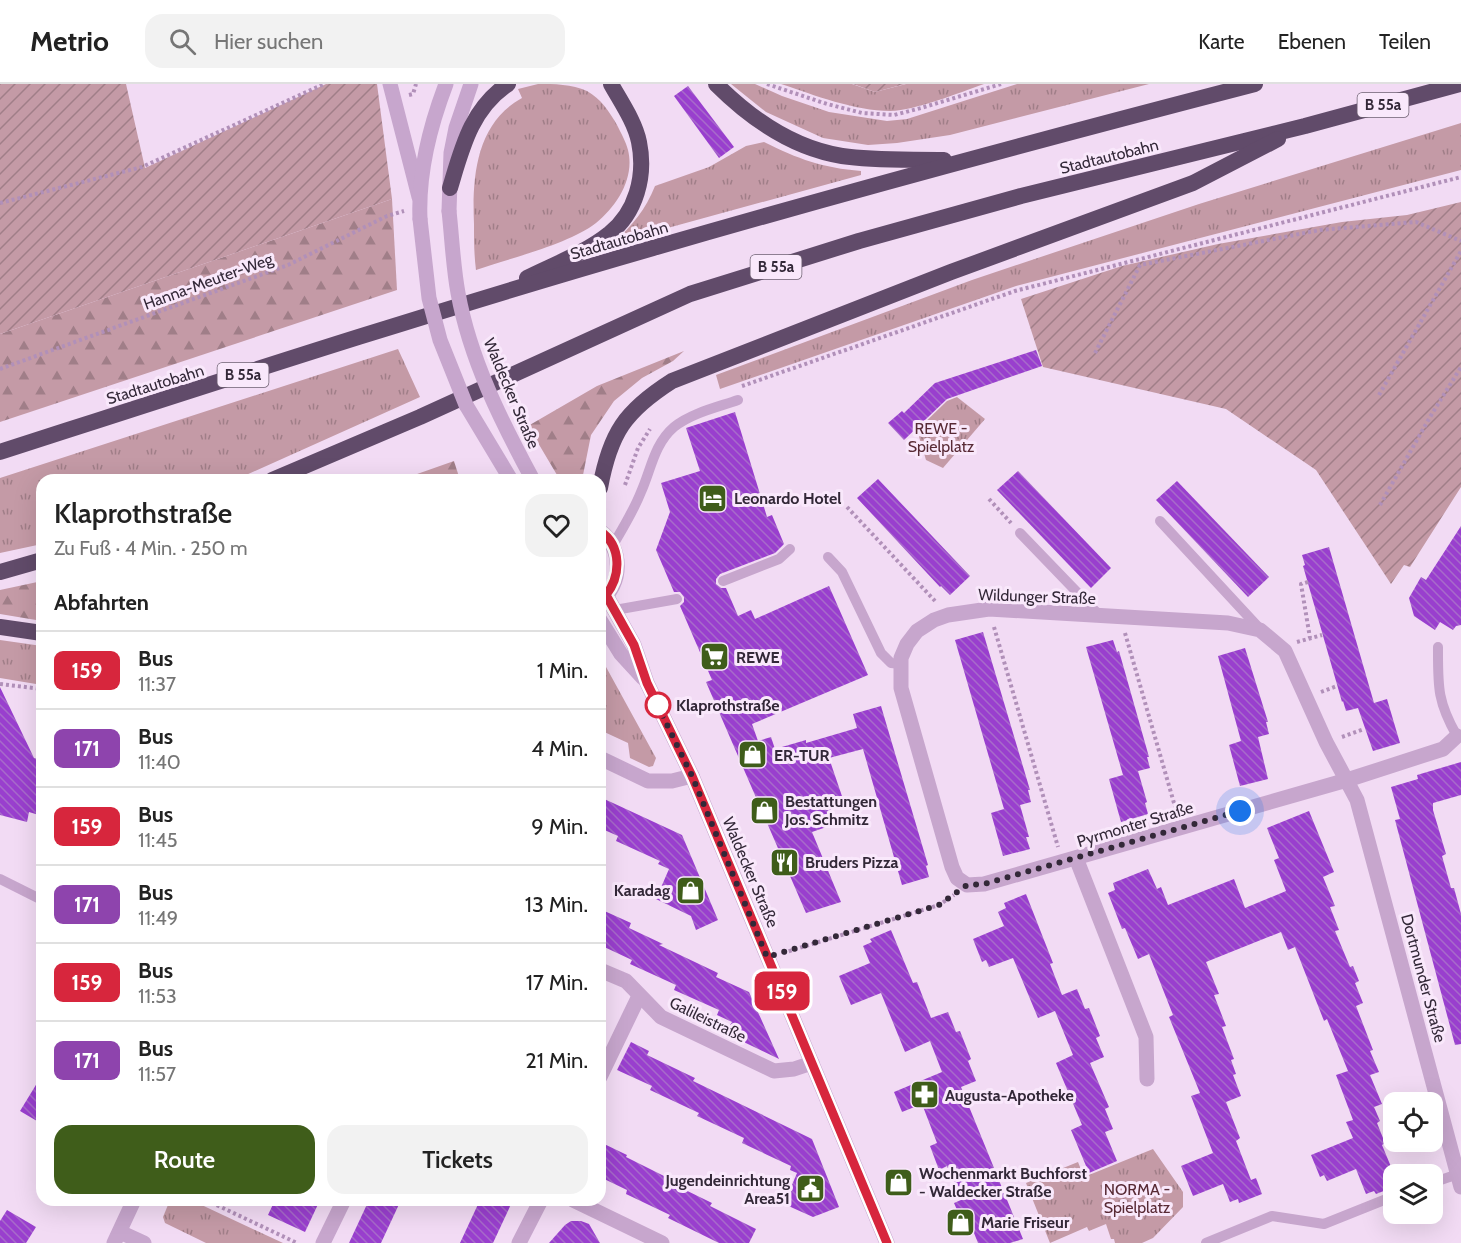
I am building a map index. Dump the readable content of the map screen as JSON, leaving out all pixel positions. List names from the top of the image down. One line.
{"streets":{"highway":["B 55a","Stadtautobahn"],"street":["Waldecker Straße","Wildunger Straße","Pyrmonter Straße","Dortmunder Straße","Galileistraße"],"path":["Hanna-Meuter-Weg"]},"crossings":[["Waldecker Straße","Galileistraße"],["Wildunger Straße","Pyrmonter Straße"],["Wildunger Straße","Dortmunder Straße"],["Pyrmonter Straße","Dortmunder Straße"]],"parks":["REWE - Spielplatz","NORMA - Spielplatz"],"places":{"hotel":["Leonardo Hotel"],"supermarket":["REWE"],"other":["Klaprothstraße"],"shop":["ER-TUR","Bestattungen Jos. Schmitz","Karadag","Wochenmarkt Buchforst - Waldecker Straße","Marie Friseur"],"restaurant":["Bruders Pizza"],"pharmacy":["Augusta-Apotheke"],"public building":["Jugendeinrichtung Area51"]},"lines":["bus line 159"],"page":{"header":"Metrio","search":"Hier suchen","nav":["Karte","Ebenen","Teilen"],"on_map":"159","heading":[["Klaprothstraße","Zu Fuß · 4 Min. · 250 m"],"Abfahrten"],"list":[{"mark":"159","name":"Bus","note":"11:37","value":"1 Min."},{"mark":"171","name":"Bus","note":"11:40","value":"4 Min."},{"mark":"159","name":"Bus","note":"11:45","value":"9 Min."},{"mark":"171","name":"Bus","note":"11:49","value":"13 Min."},{"mark":"159","name":"Bus","note":"11:53","value":"17 Min."},{"mark":"171","name":"Bus","note":"11:57","value":"21 Min."}],"buttons":["Route","Tickets"]}}
